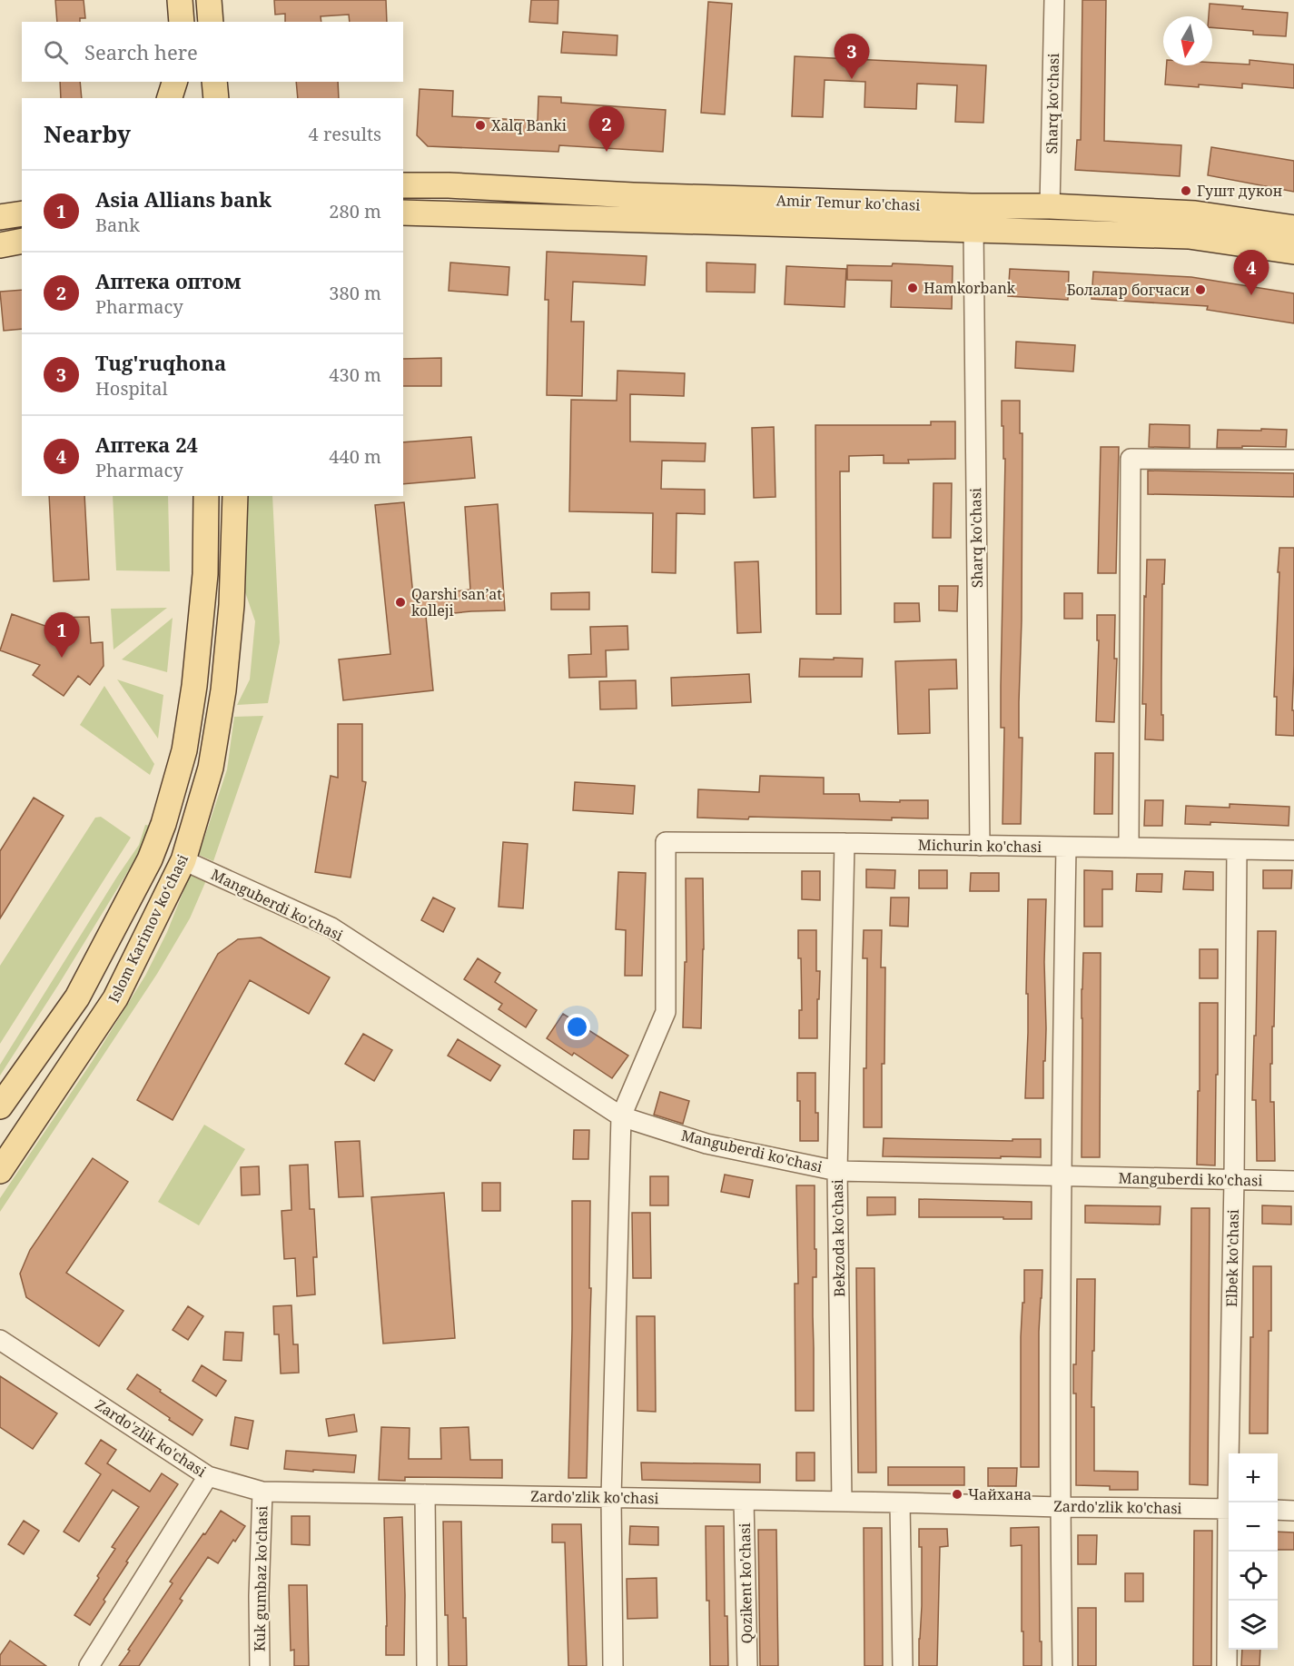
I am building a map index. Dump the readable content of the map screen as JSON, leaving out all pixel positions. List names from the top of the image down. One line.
{"streets":{"main road":["Amir Temur ko'chasi","Islom Karimov ko‘chasi"],"street":["Sharq ko‘chasi","Sharq ko'chasi","Michurin ko'chasi","Manguberdi ko'chasi","Bekzoda ko'chasi","Elbek ko'chasi","Zardo'zlik ko'chasi","Kuk gumbaz ko'chasi","Qozikent ko'chasi"]},"crossings":[["Sharq ko‘chasi","Amir Temur ko'chasi"],["Amir Temur ko'chasi","Sharq ko'chasi"],["Sharq ko'chasi","Michurin ko'chasi"],["Michurin ko'chasi","Manguberdi ko'chasi"],["Michurin ko'chasi","Bekzoda ko'chasi"],["Michurin ko'chasi","Elbek ko'chasi"],["Manguberdi ko'chasi","Islom Karimov ko‘chasi"],["Manguberdi ko'chasi","Bekzoda ko'chasi"],["Manguberdi ko'chasi","Elbek ko'chasi"],["Bekzoda ko'chasi","Zardo'zlik ko'chasi"],["Zardo'zlik ko'chasi","Kuk gumbaz ko'chasi"],["Zardo'zlik ko'chasi","Qozikent ko'chasi"]],"places":["Xalq Banki","Гушт дукон","Hamkorbank","Болалар богчаси","Qarshi san’at kolleji","Чайхана"],"north":"bottom","page":{"search":"Search here","pins":["3","2","4","1"],"heading":["Nearby","4 results"],"list":[{"mark":"1","name":"Asia Allians bank","note":"Bank","value":"280 m"},{"mark":"2","name":"Аптека оптом","note":"Pharmacy","value":"380 m"},{"mark":"3","name":"Tug'ruqhona","note":"Hospital","value":"430 m"},{"mark":"4","name":"Аптека 24","note":"Pharmacy","value":"440 m"}],"map_buttons":["+","−"]}}
